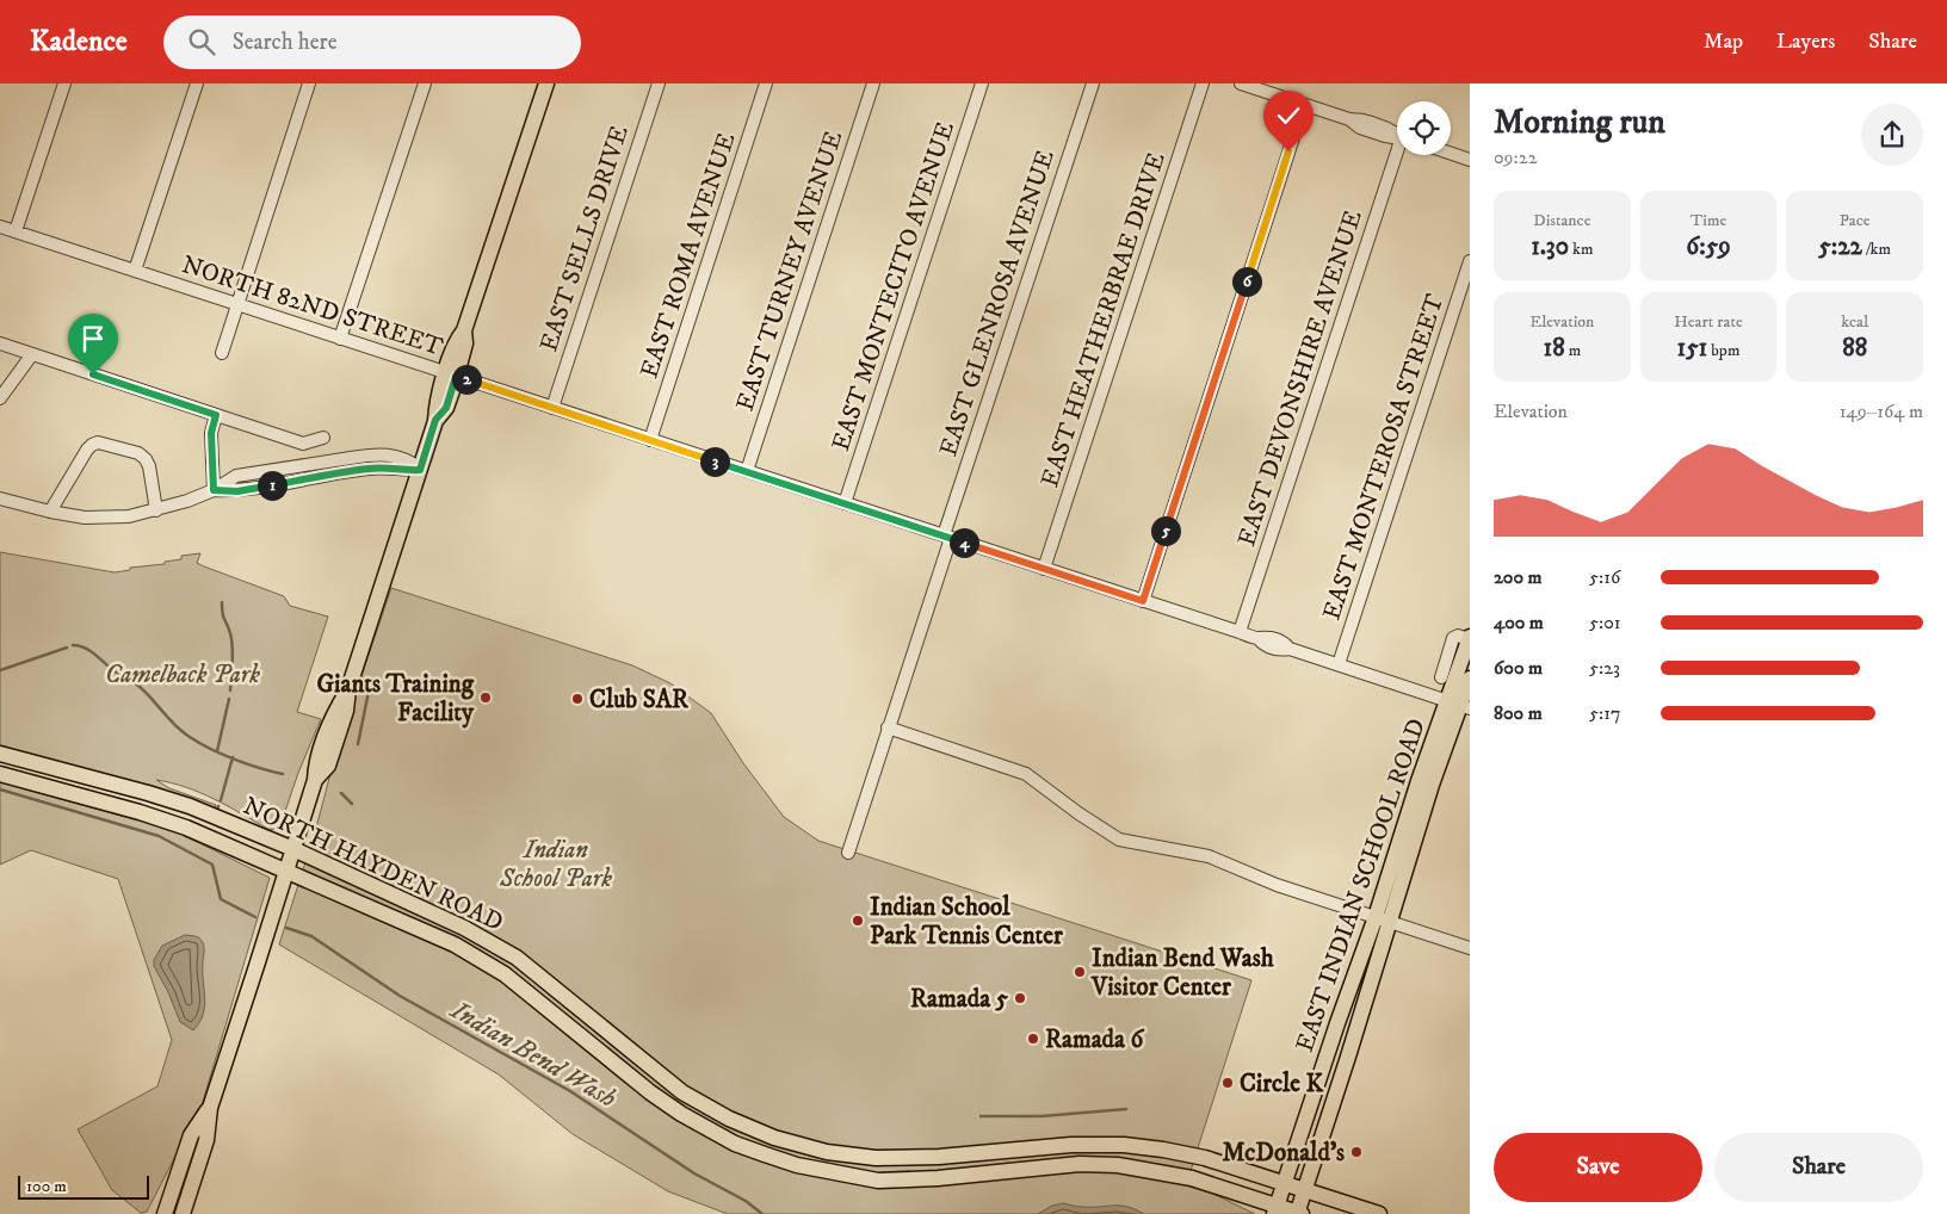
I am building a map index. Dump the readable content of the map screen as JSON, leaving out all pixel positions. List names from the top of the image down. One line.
{"streets":{"main road":["NORTH HAYDEN ROAD","EAST INDIAN SCHOOL ROAD"],"street":["EAST SELLS DRIVE","EAST ROMA AVENUE","EAST TURNEY AVENUE","EAST MONTECITO AVENUE","EAST GLENROSA AVENUE","NORTH 82ND STREET","EAST HEATHERBRAE DRIVE","EAST DEVONSHIRE AVENUE","EAST MONTEROSA STREET"]},"crossings":[["EAST SELLS DRIVE","NORTH 82ND STREET"],["EAST ROMA AVENUE","NORTH 82ND STREET"],["EAST TURNEY AVENUE","NORTH 82ND STREET"],["EAST MONTECITO AVENUE","NORTH 82ND STREET"],["EAST GLENROSA AVENUE","NORTH 82ND STREET"],["NORTH 82ND STREET","EAST HEATHERBRAE DRIVE"],["NORTH 82ND STREET","EAST DEVONSHIRE AVENUE"],["NORTH 82ND STREET","EAST MONTEROSA STREET"],["NORTH 82ND STREET","EAST INDIAN SCHOOL ROAD"],["NORTH HAYDEN ROAD","EAST INDIAN SCHOOL ROAD"]],"water":["Indian Bend Wash"],"parks":["Camelback Park","Indian School Park"],"places":["Giants Training Facility","Club SAR","Indian School Park Tennis Center","Indian Bend Wash Visitor Center","Ramada 5","Ramada 6","Circle K","McDonald's"],"scale_bar":"100 m","page":{"header":"Kadence","search":"Search here","nav":["Map","Layers","Share"],"heading":["Morning run","09:22"],"stats":[["Distance","1.30 km"],["Time","6:59"],["Pace","5:22 /km"],["Elevation","18 m"],["Heart rate","151 bpm"],["kcal","88"]],"pins":["6","2","3","1","5","4"],"chart":["Elevation","149–164 m"],"list":[{"name":"200 m","note":"5:16"},{"name":"400 m","note":"5:01"},{"name":"600 m","note":"5:23"},{"name":"800 m","note":"5:17"}],"buttons":["Save","Share"],"scale":"100 m"}}
